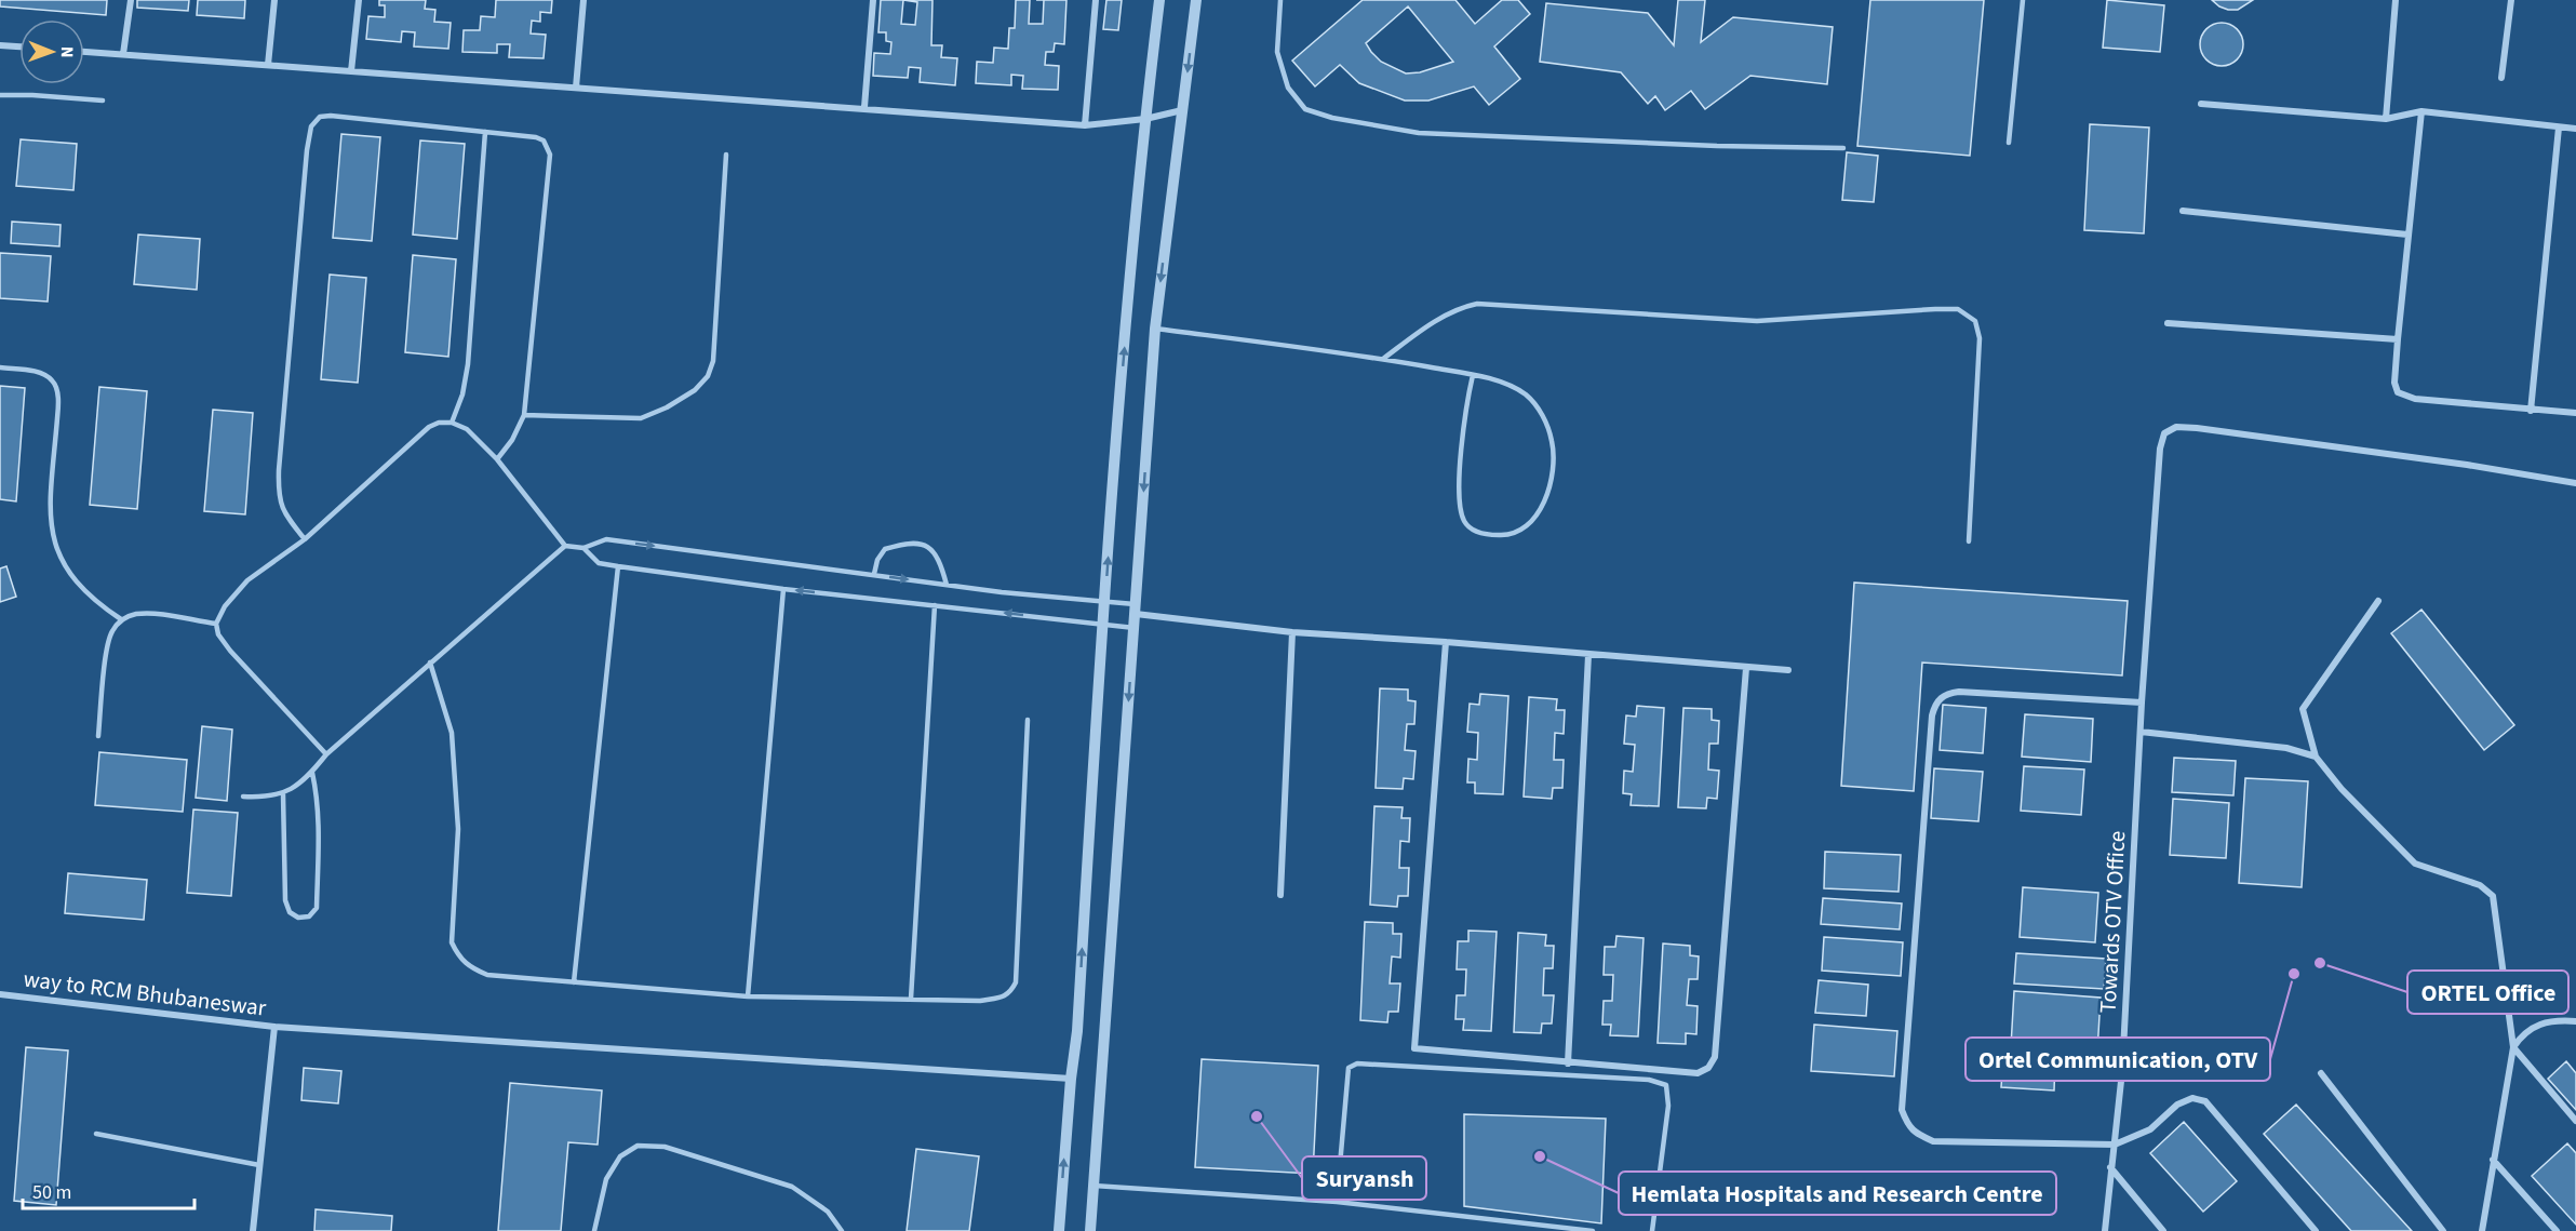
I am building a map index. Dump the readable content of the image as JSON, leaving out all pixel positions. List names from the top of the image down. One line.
{"streets":{"street":["Towards OTV Office","way to RCM Bhubaneswar"]},"places":["ORTEL Office","Ortel Communication, OTV","Suryansh","Hemlata Hospitals and Research Centre"],"scale_bar":"50 m","north":"right"}
